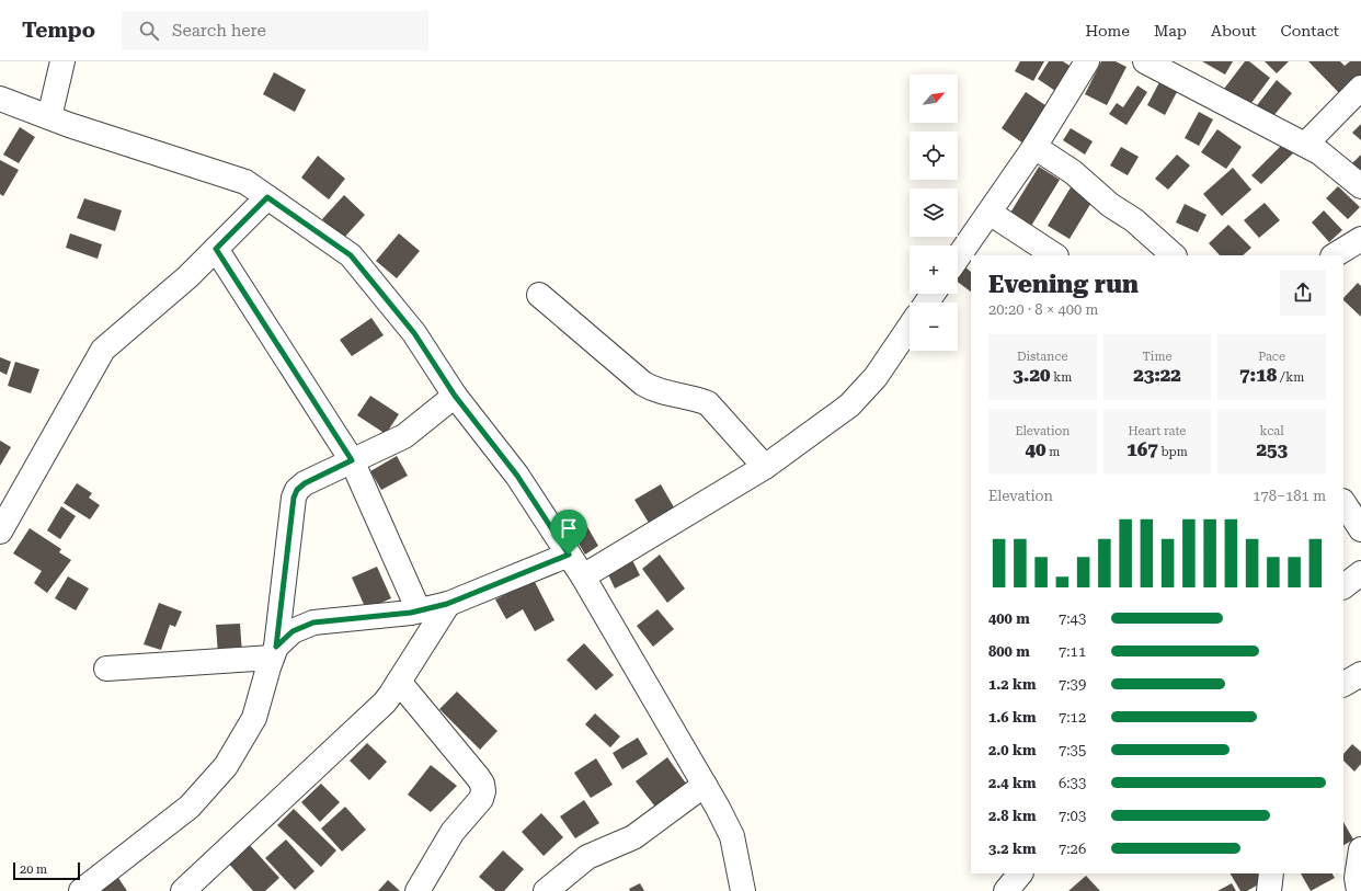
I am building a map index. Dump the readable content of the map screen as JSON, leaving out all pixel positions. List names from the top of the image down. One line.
{"scale_bar":"20 m","north":"top right","page":{"header":"Tempo","search":"Search here","nav":["Home","Map","About","Contact"],"map_buttons":["+","−"],"heading":["Evening run","20:20 · 8 × 400 m"],"stats":[["Distance","3.20 km"],["Time","23:22"],["Pace","7:18 /km"],["Elevation","40 m"],["Heart rate","167 bpm"],["kcal","253"]],"chart":["Elevation","178–181 m"],"list":[{"name":"400 m","note":"7:43"},{"name":"800 m","note":"7:11"},{"name":"1.2 km","note":"7:39"},{"name":"1.6 km","note":"7:12"},{"name":"2.0 km","note":"7:35"},{"name":"2.4 km","note":"6:33"},{"name":"2.8 km","note":"7:03"},{"name":"3.2 km","note":"7:26"}],"scale":"20 m"}}
